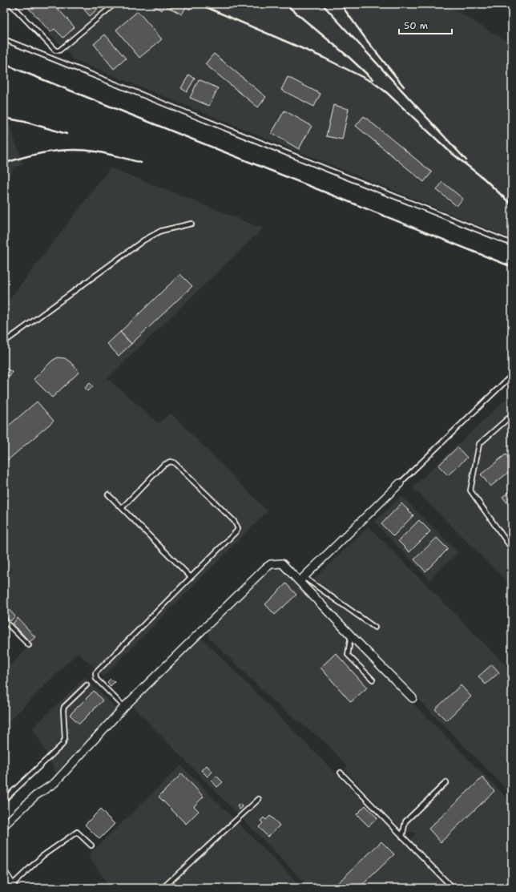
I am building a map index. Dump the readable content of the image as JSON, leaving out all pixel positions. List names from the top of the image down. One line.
{"scale_bar":"50 m"}
